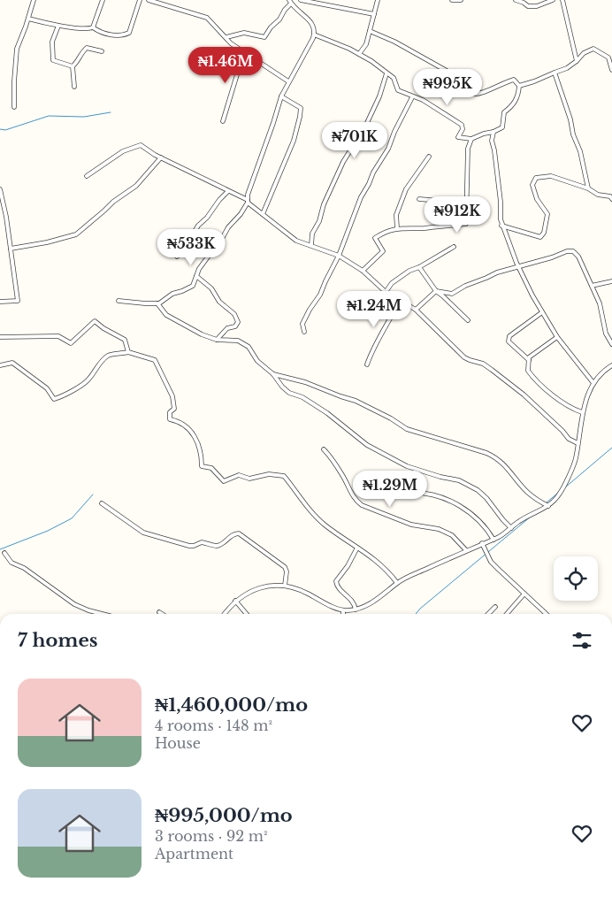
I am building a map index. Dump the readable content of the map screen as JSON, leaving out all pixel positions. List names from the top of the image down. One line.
{"page":{"price":["₦1.46M","₦995K","₦701K","₦912K","₦533K","₦1.24M","₦1.29M"],"heading":"7 homes","list":[{"name":"₦1,460,000/mo","note":"4 rooms · 148 m² · House"},{"name":"₦995,000/mo","note":"3 rooms · 92 m² · Apartment"}]}}
